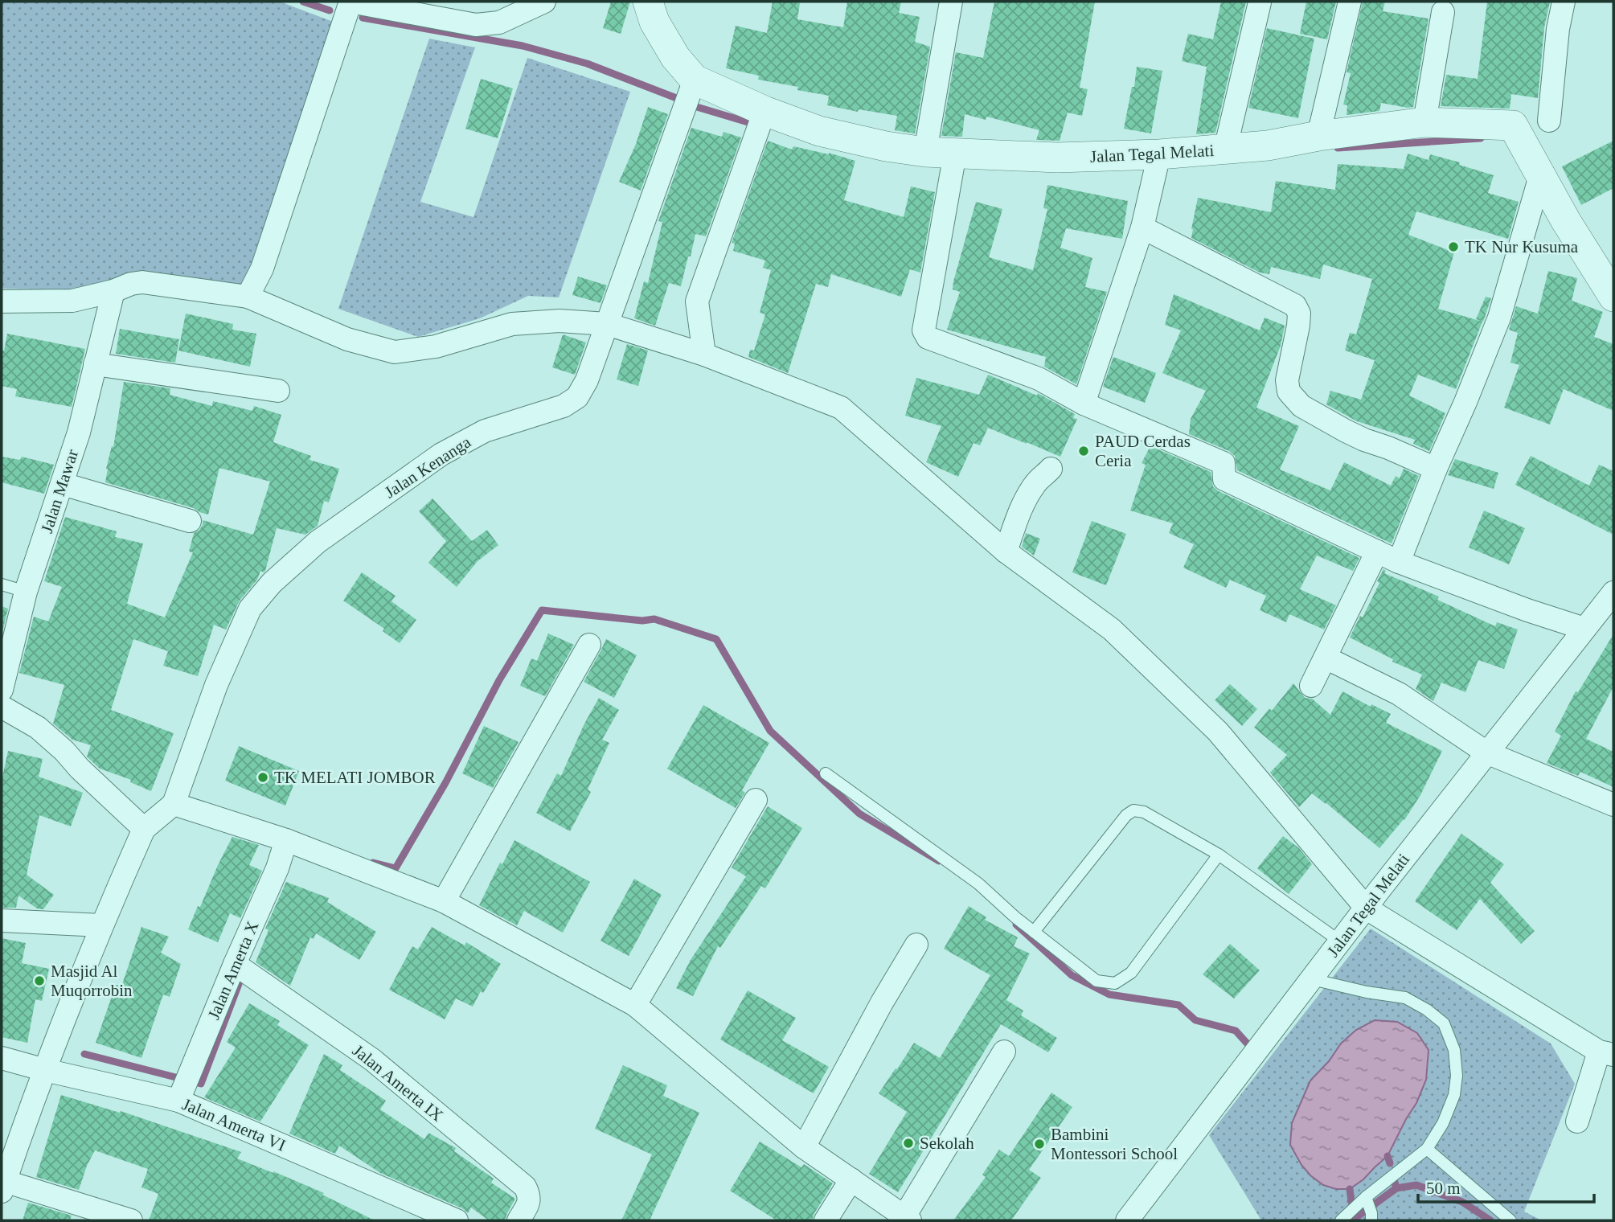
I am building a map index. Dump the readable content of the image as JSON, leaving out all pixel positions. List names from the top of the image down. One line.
{"streets":{"street":["Jalan Tegal Melati","Jalan Kenanga","Jalan Mawar","Jalan Amerta X","Jalan Amerta IX","Jalan Amerta VI"]},"crossings":[["Jalan Tegal Melati","Jalan Kenanga"],["Jalan Amerta X","Jalan Amerta IX"],["Jalan Amerta X","Jalan Amerta VI"]],"places":["TK Nur Kusuma","PAUD Cerdas Ceria","TK MELATI JOMBOR","Masjid Al Muqorrobin","Sekolah","Bambini Montessori School"],"scale_bar":"50 m"}
